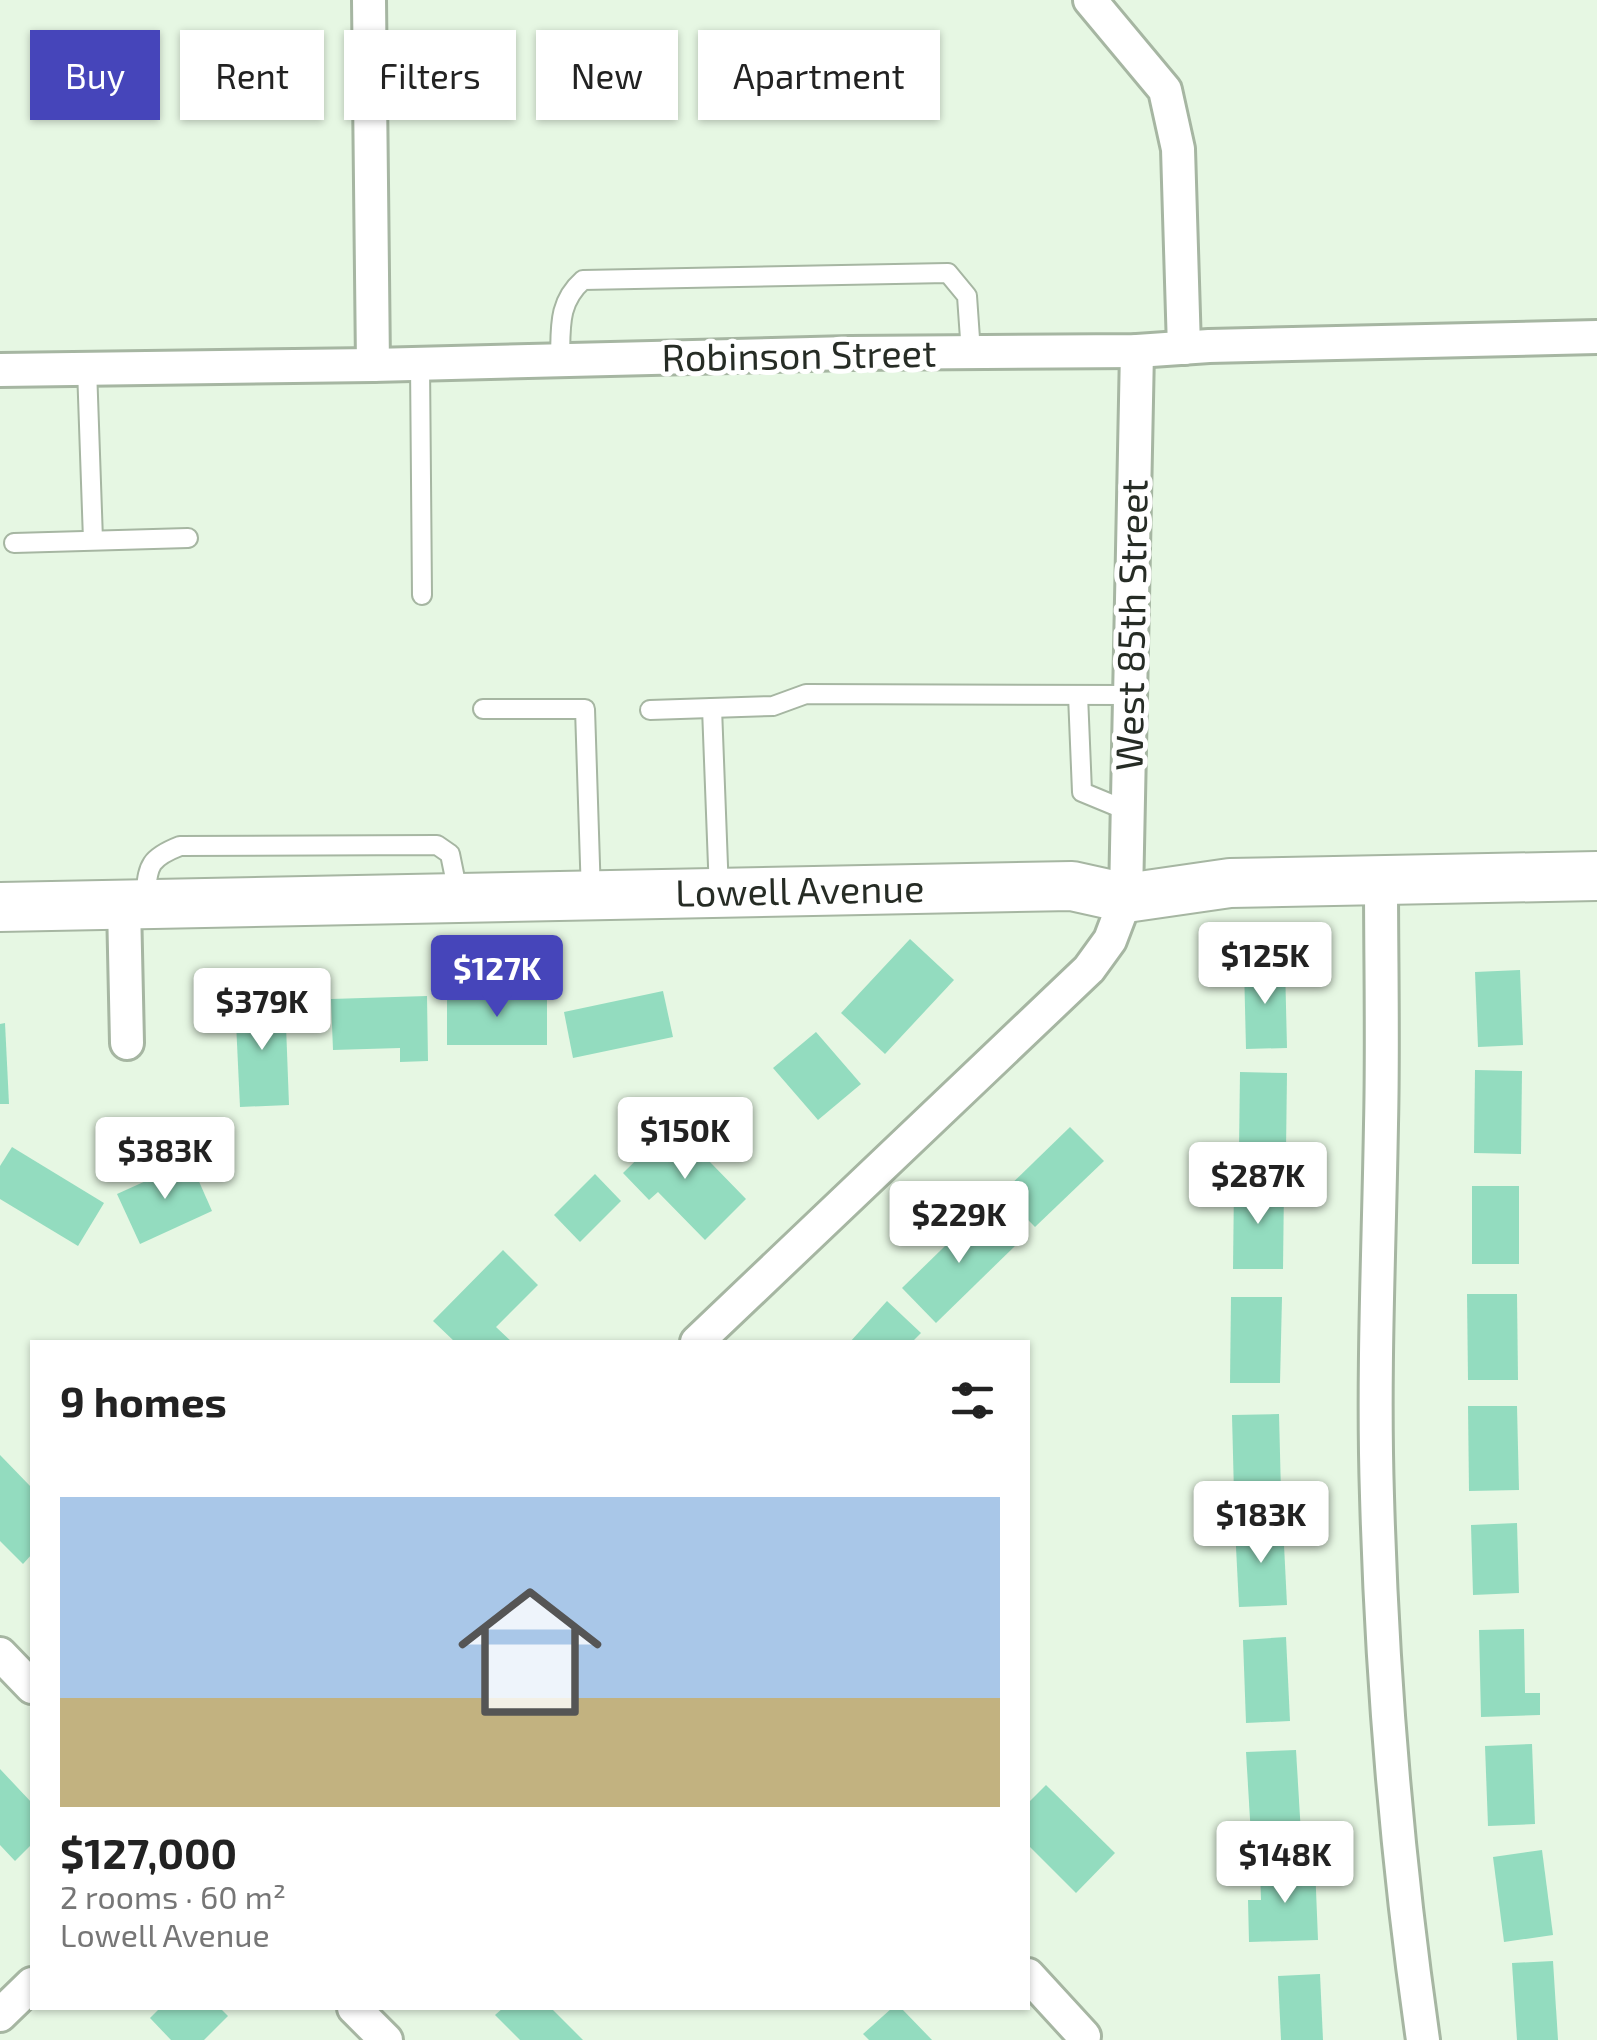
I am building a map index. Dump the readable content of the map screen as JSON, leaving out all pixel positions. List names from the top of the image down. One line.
{"streets":{"street":["Robinson Street","West 85th Street","Lowell Avenue"]},"crossings":[["Robinson Street","West 85th Street"],["West 85th Street","Lowell Avenue"]],"page":{"chip":["Buy","Rent","Filters","New","Apartment"],"price":["$125K","$127K","$379K","$150K","$383K","$287K","$229K","$183K","$148K"],"heading":"9 homes","list":[{"name":"$127,000","note":"2 rooms · 60 m² · Lowell Avenue"}]}}
